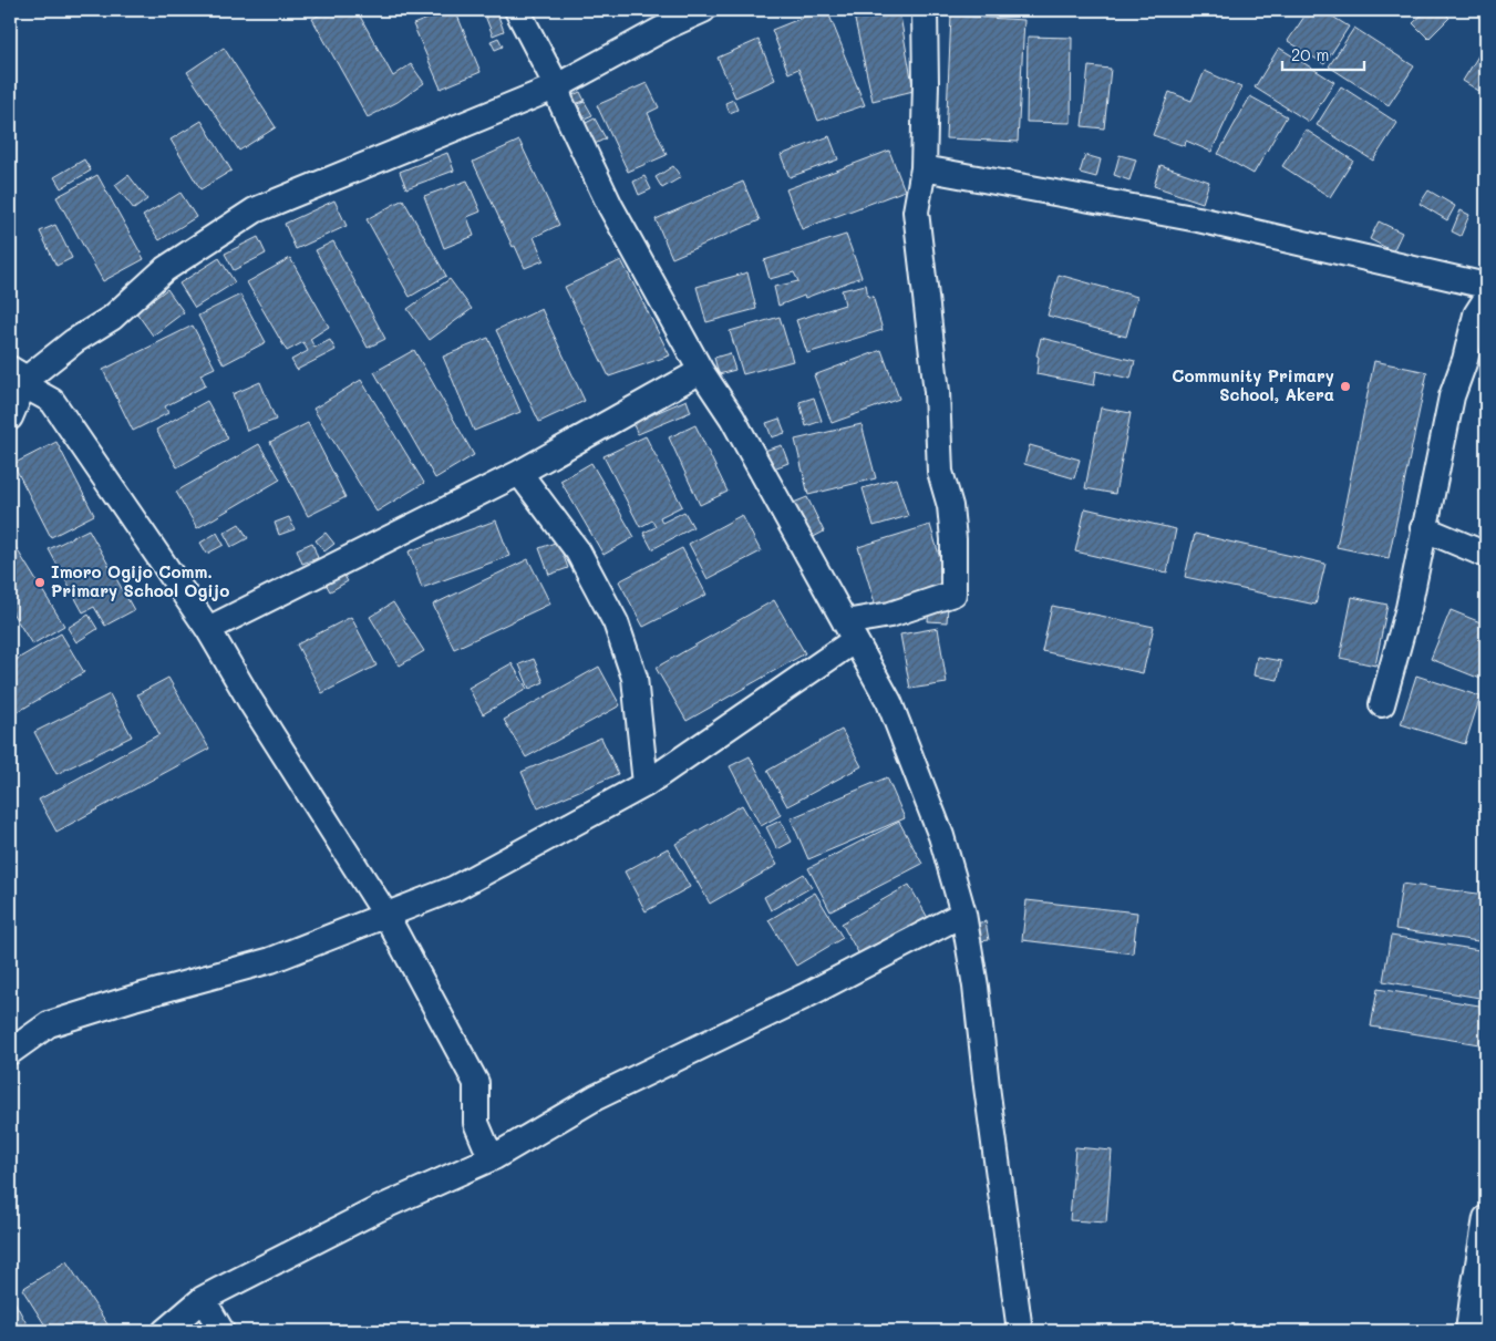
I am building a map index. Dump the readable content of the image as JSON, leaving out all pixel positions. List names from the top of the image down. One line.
{"places":["Community Primary School, Akera","Imoro Ogijo Comm. Primary School Ogijo"],"scale_bar":"20 m"}
